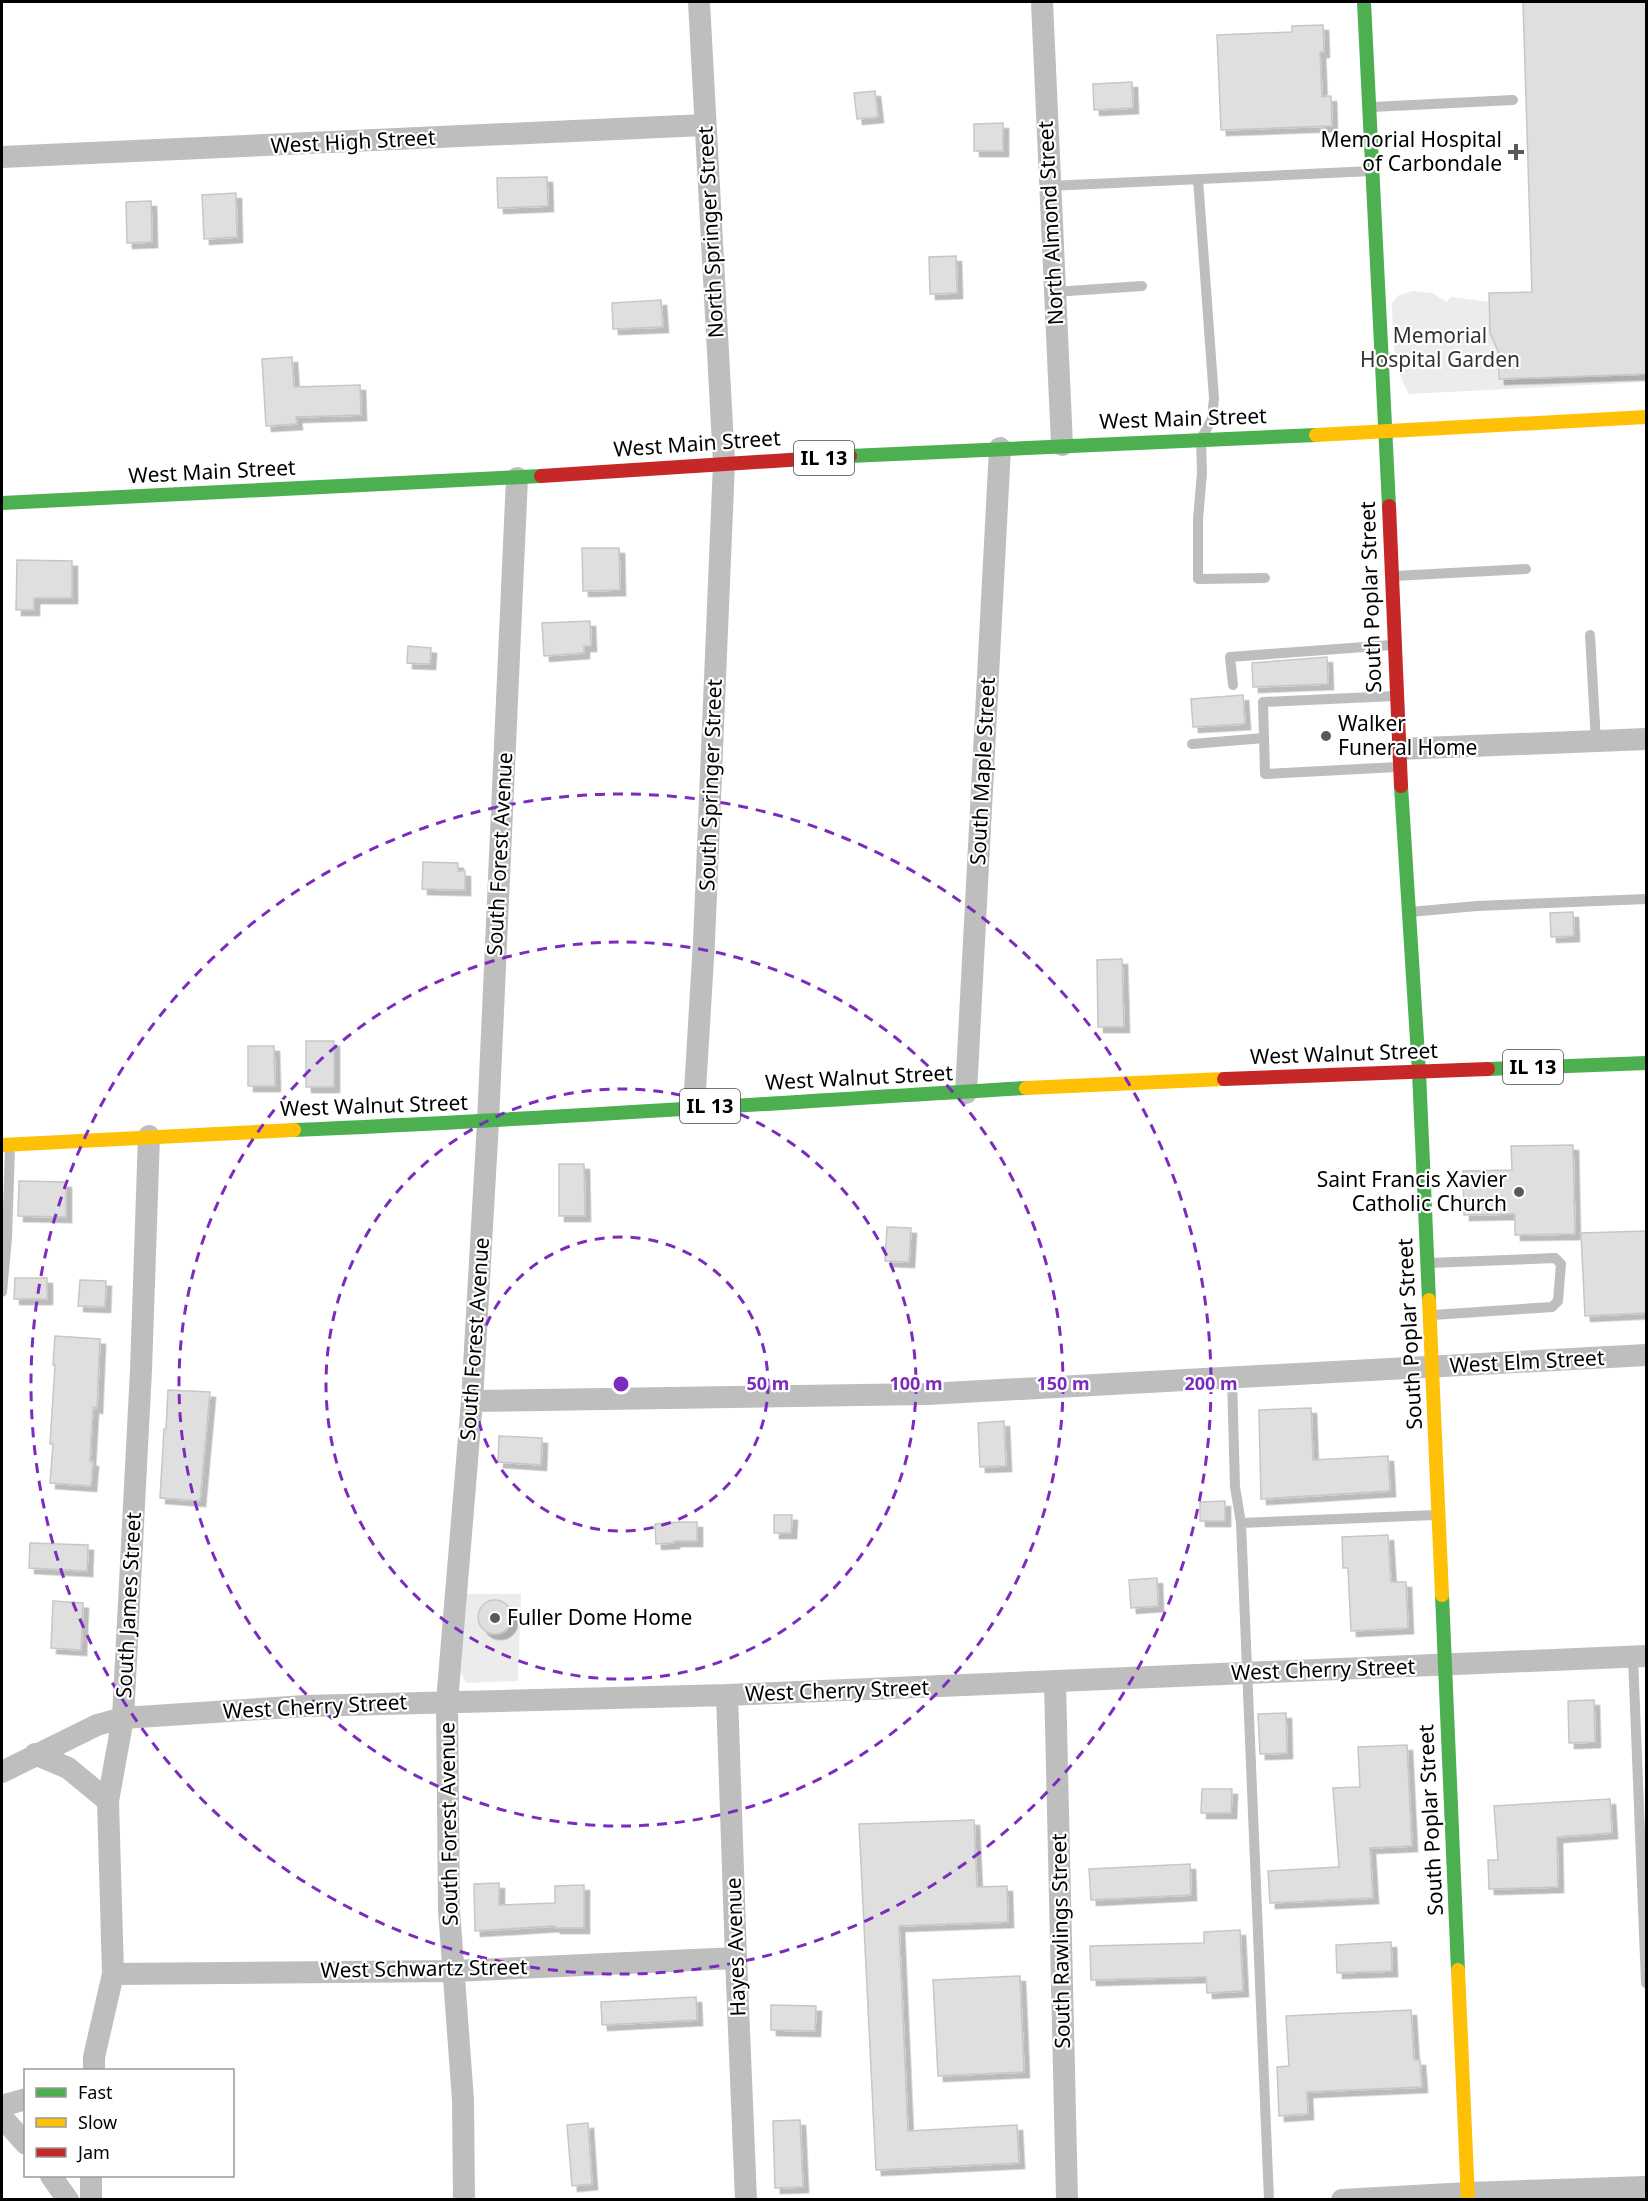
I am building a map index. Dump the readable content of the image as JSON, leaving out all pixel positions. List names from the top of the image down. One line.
{"streets":{"main road":["West Main Street","IL 13","South Poplar Street","West Walnut Street"],"street":["West High Street","North Almond Street","North Springer Street","South Maple Street","South Springer Street","South Forest Avenue","West Elm Street","South James Street","West Cherry Street","South Rawlings Street","Hayes Avenue","West Schwartz Street"]},"crossings":[["West High Street","North Springer Street"],["North Almond Street","West Main Street"],["North Springer Street","West Main Street"],["North Springer Street","South Springer Street"],["West Main Street","South Poplar Street"],["West Main Street","South Maple Street"],["West Main Street","South Springer Street"],["West Main Street","South Forest Avenue"],["South Poplar Street","West Walnut Street"],["South Poplar Street","West Elm Street"],["South Poplar Street","West Cherry Street"],["South Maple Street","West Walnut Street"],["South Springer Street","West Walnut Street"],["South Forest Avenue","West Walnut Street"],["South Forest Avenue","West Elm Street"],["South Forest Avenue","West Cherry Street"],["South Forest Avenue","West Schwartz Street"],["West Walnut Street","South James Street"],["South James Street","West Cherry Street"],["South James Street","West Schwartz Street"],["West Cherry Street","South Rawlings Street"],["West Cherry Street","Hayes Avenue"],["Hayes Avenue","West Schwartz Street"]],"parks":["Memorial Hospital Garden"],"places":{"health":["Memorial Hospital of Carbondale"],"other":["Walker Funeral Home","Saint Francis Xavier Catholic Church","Fuller Dome Home"]},"legend":["Fast","Slow","Jam"],"rings":["50 m","100 m","150 m","200 m"]}
